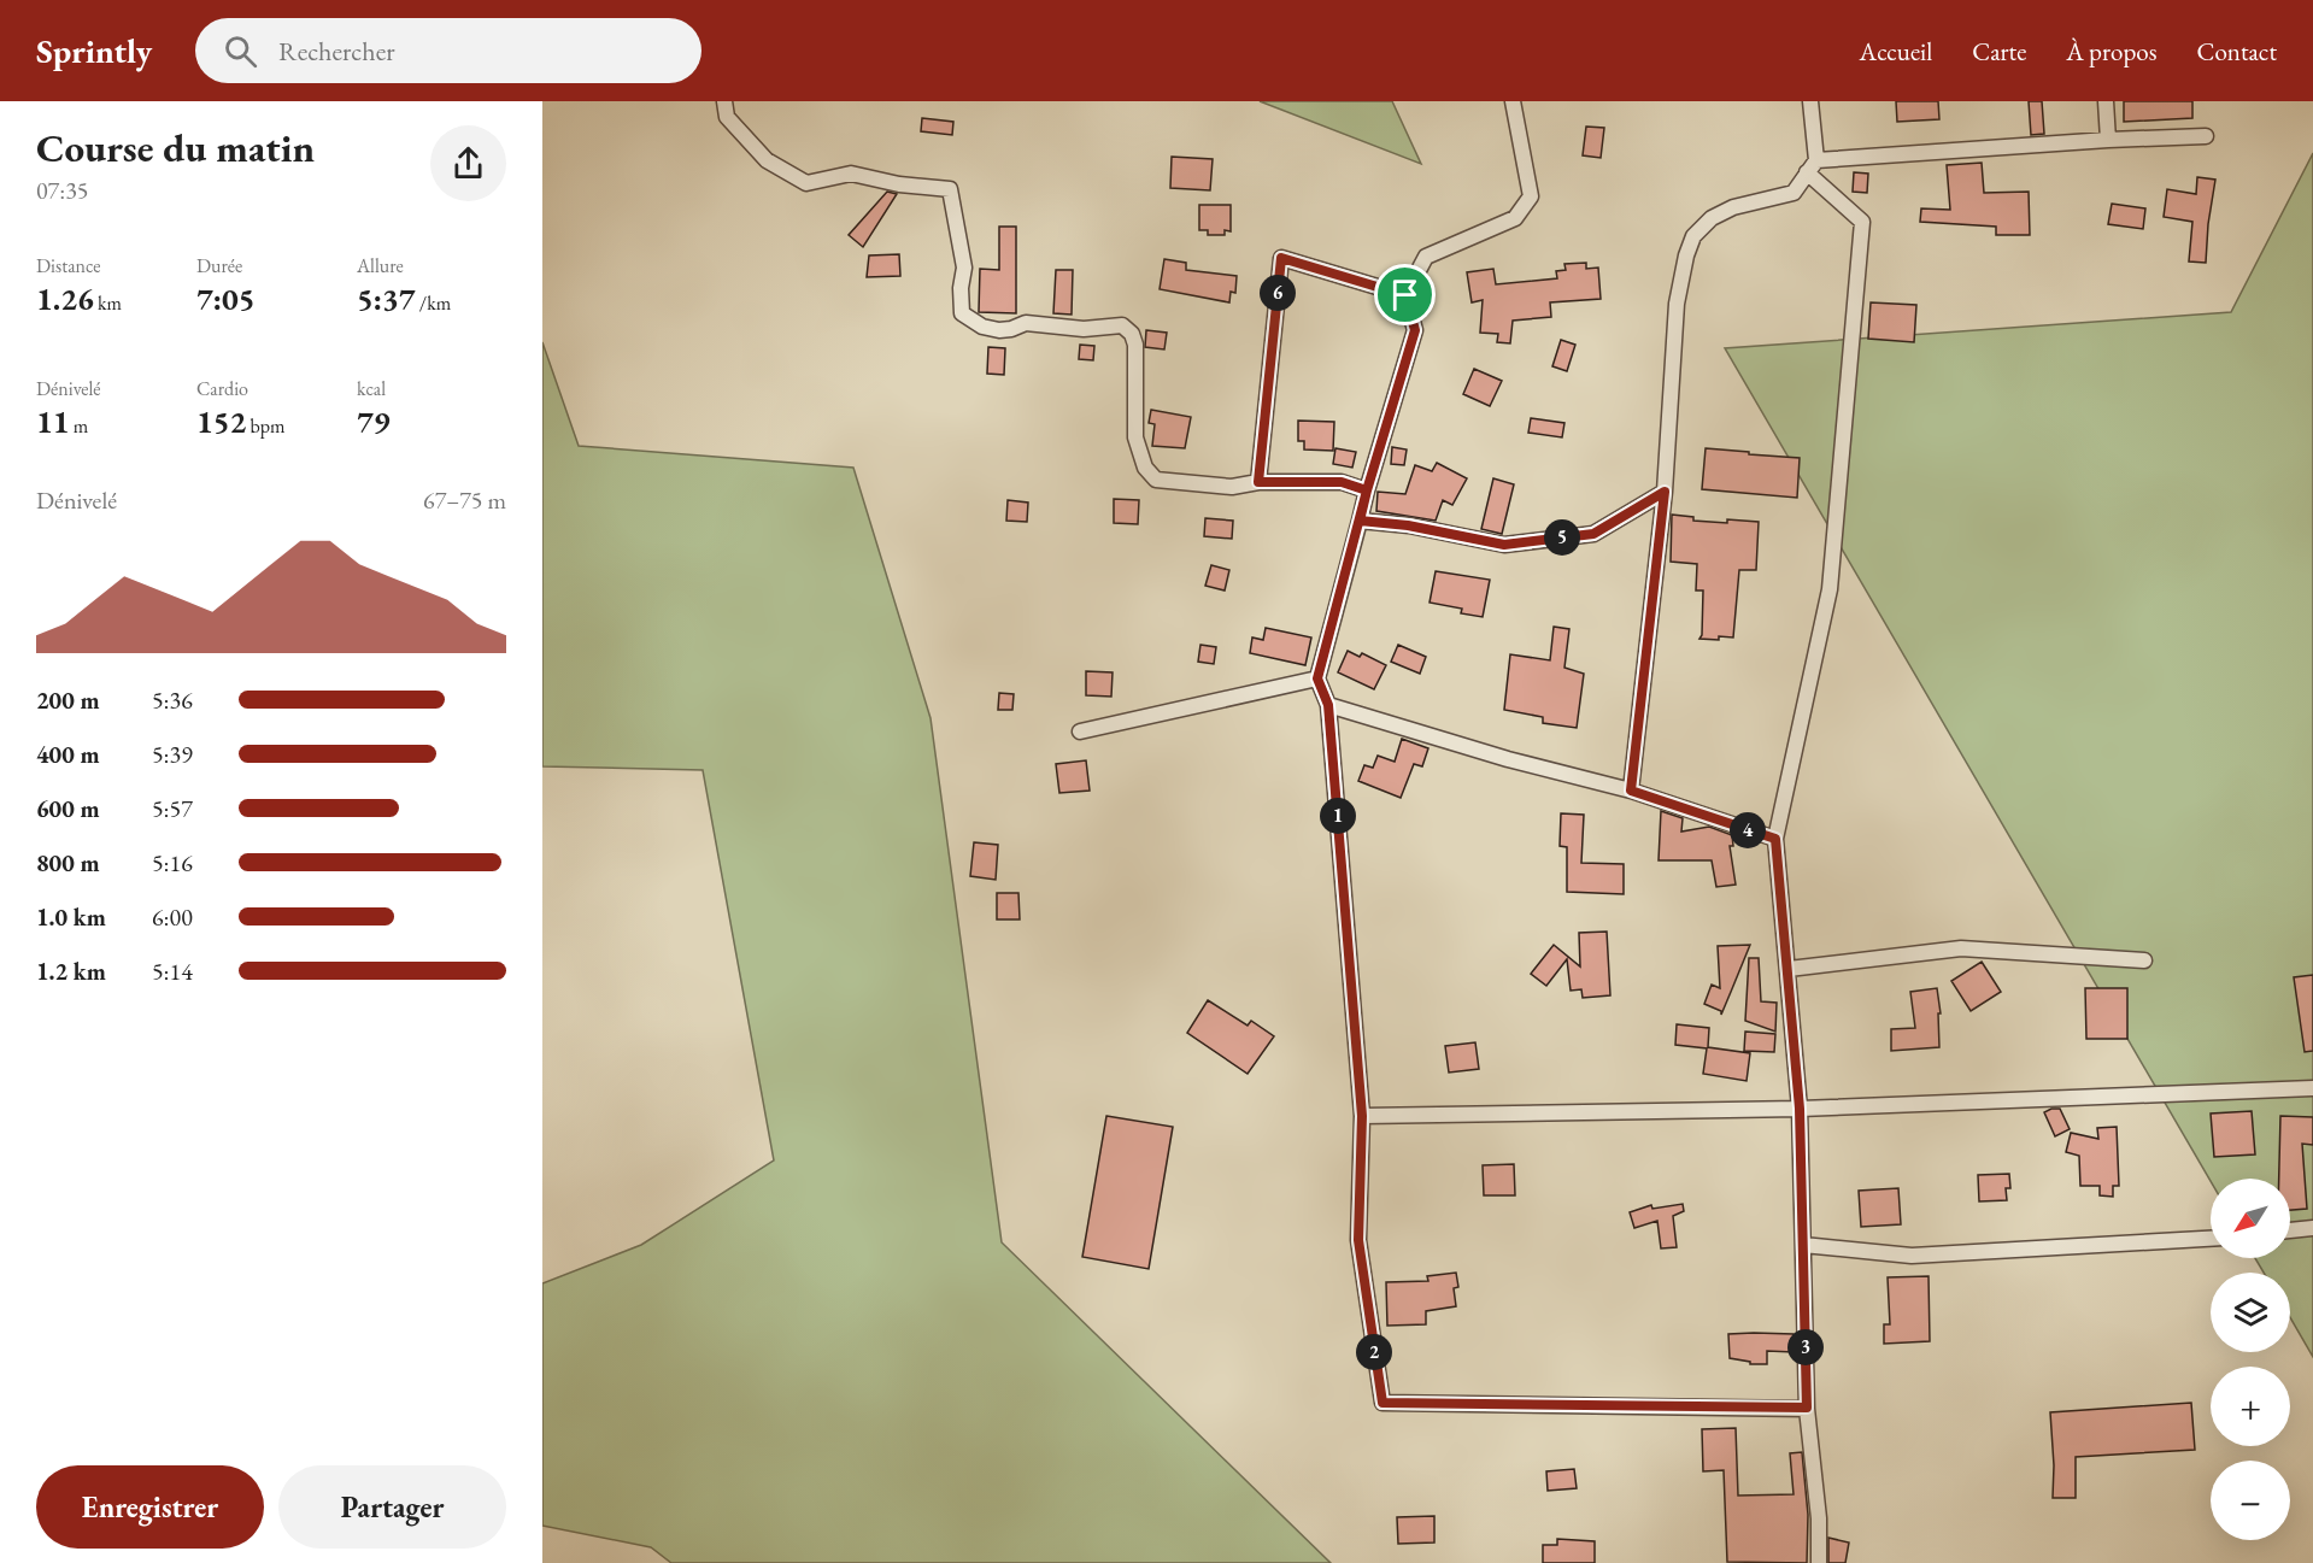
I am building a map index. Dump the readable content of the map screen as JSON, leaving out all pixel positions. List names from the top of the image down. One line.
{"north":"bottom left","page":{"header":"Sprintly","search":"Rechercher","nav":["Accueil","Carte","À propos","Contact"],"heading":["Course du matin","07:35"],"stats":[["Distance","1.26 km"],["Durée","7:05"],["Allure","5:37 /km"],["Dénivelé","11 m"],["Cardio","152 bpm"],["kcal","79"]],"pins":["6","5","1","4","3","2"],"chart":["Dénivelé","67–75 m"],"list":[{"name":"200 m","note":"5:36"},{"name":"400 m","note":"5:39"},{"name":"600 m","note":"5:57"},{"name":"800 m","note":"5:16"},{"name":"1.0 km","note":"6:00"},{"name":"1.2 km","note":"5:14"}],"map_buttons":["+","−"],"buttons":["Enregistrer","Partager"]}}
